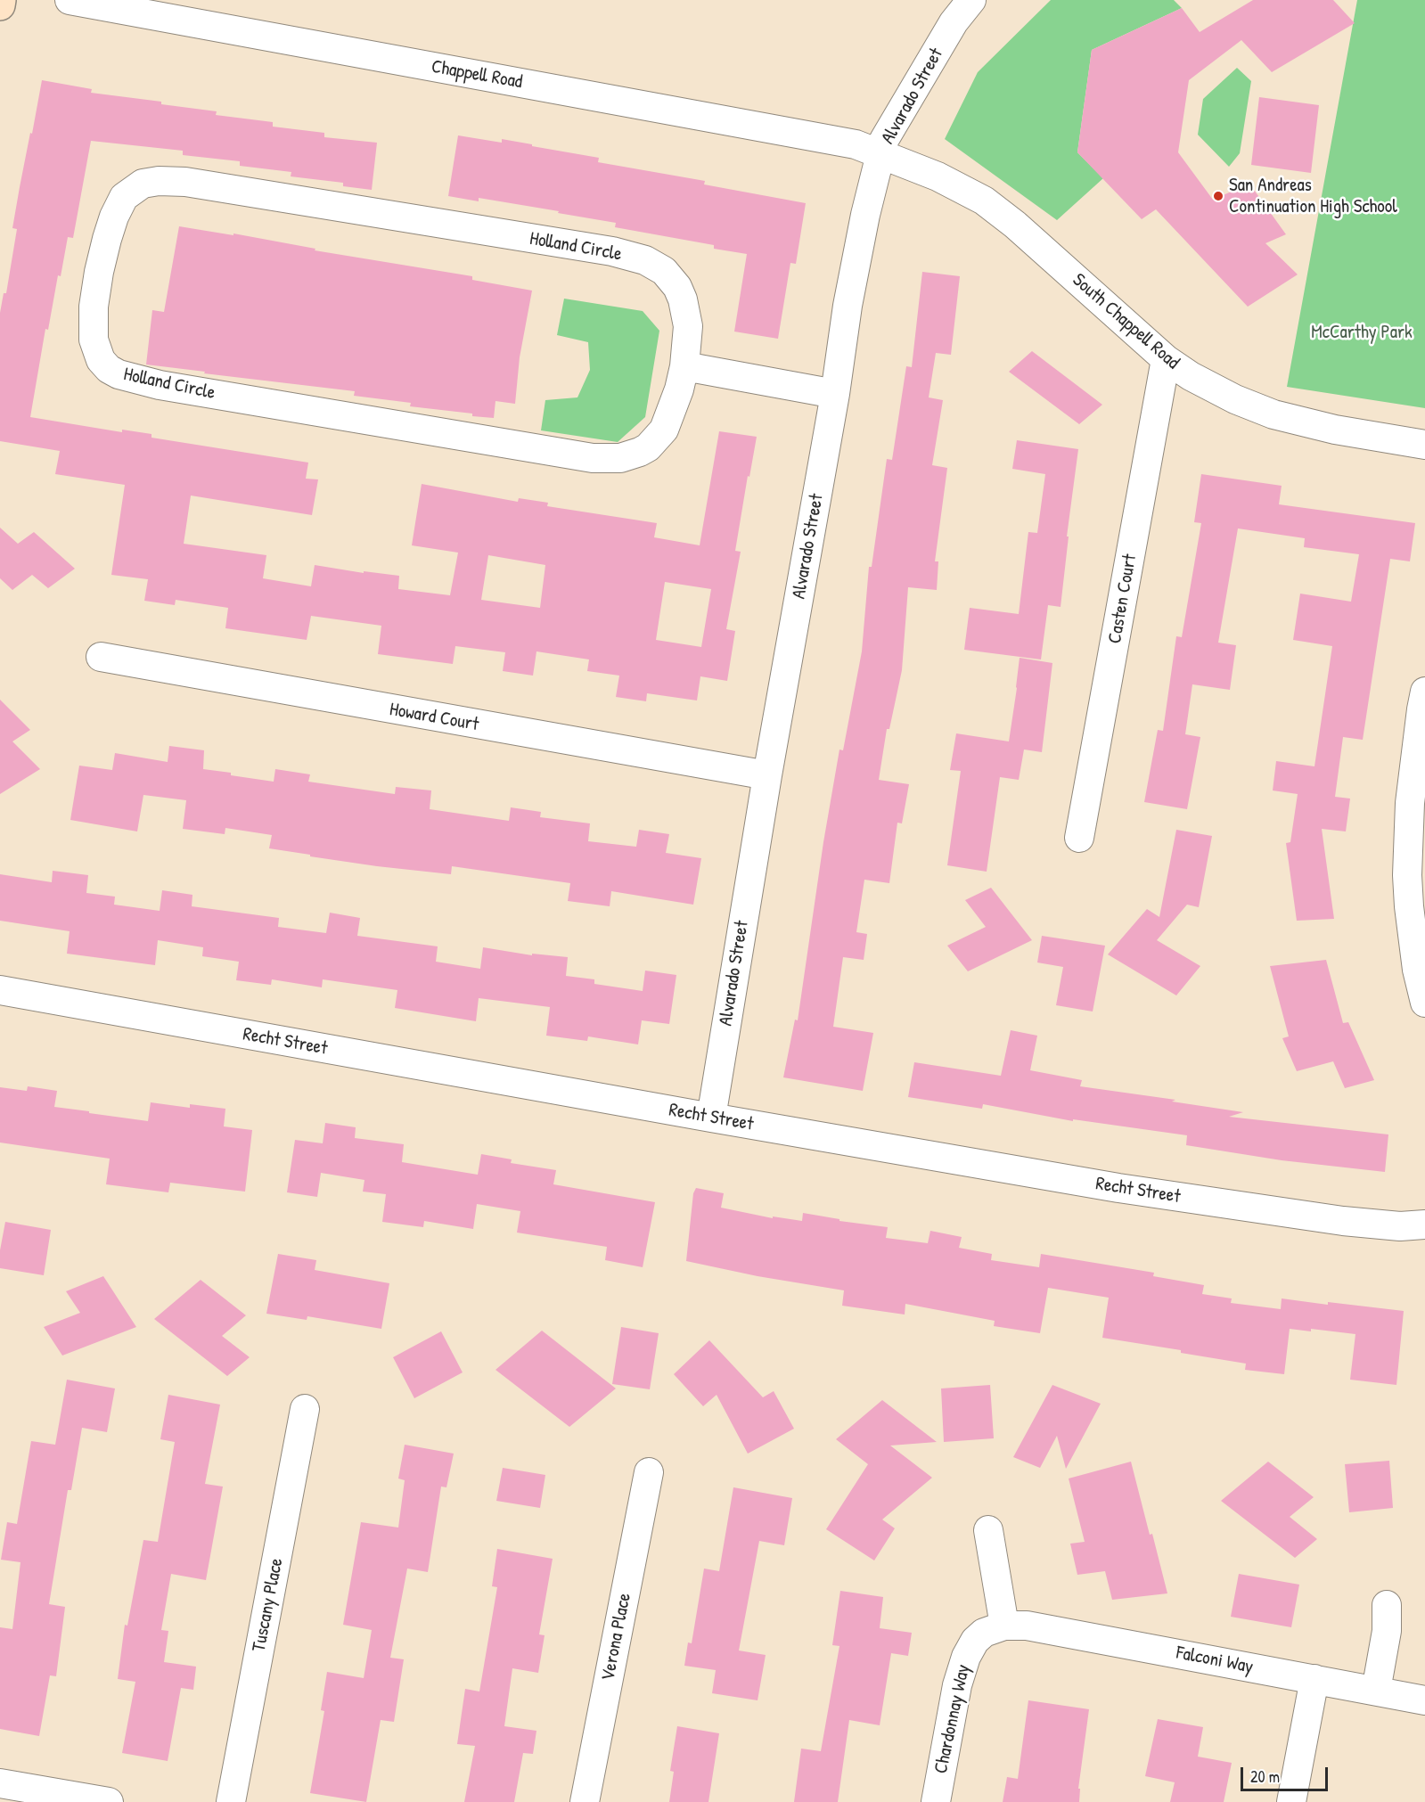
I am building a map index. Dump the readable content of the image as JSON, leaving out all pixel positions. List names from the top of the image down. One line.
{"streets":{"street":["Chappell Road","Alvarado Street","Holland Circle","South Chappell Road","Casten Court","Howard Court","Recht Street","Tuscany Place","Verona Place","Falconi Way","Chardonnay Way"]},"crossings":[["Chappell Road","Alvarado Street"],["Chappell Road","South Chappell Road"],["Alvarado Street","South Chappell Road"],["Alvarado Street","Howard Court"],["Alvarado Street","Recht Street"],["South Chappell Road","Casten Court"],["Falconi Way","Chardonnay Way"]],"parks":["McCarthy Park"],"places":["San Andreas Continuation High School"],"scale_bar":"20 m"}
